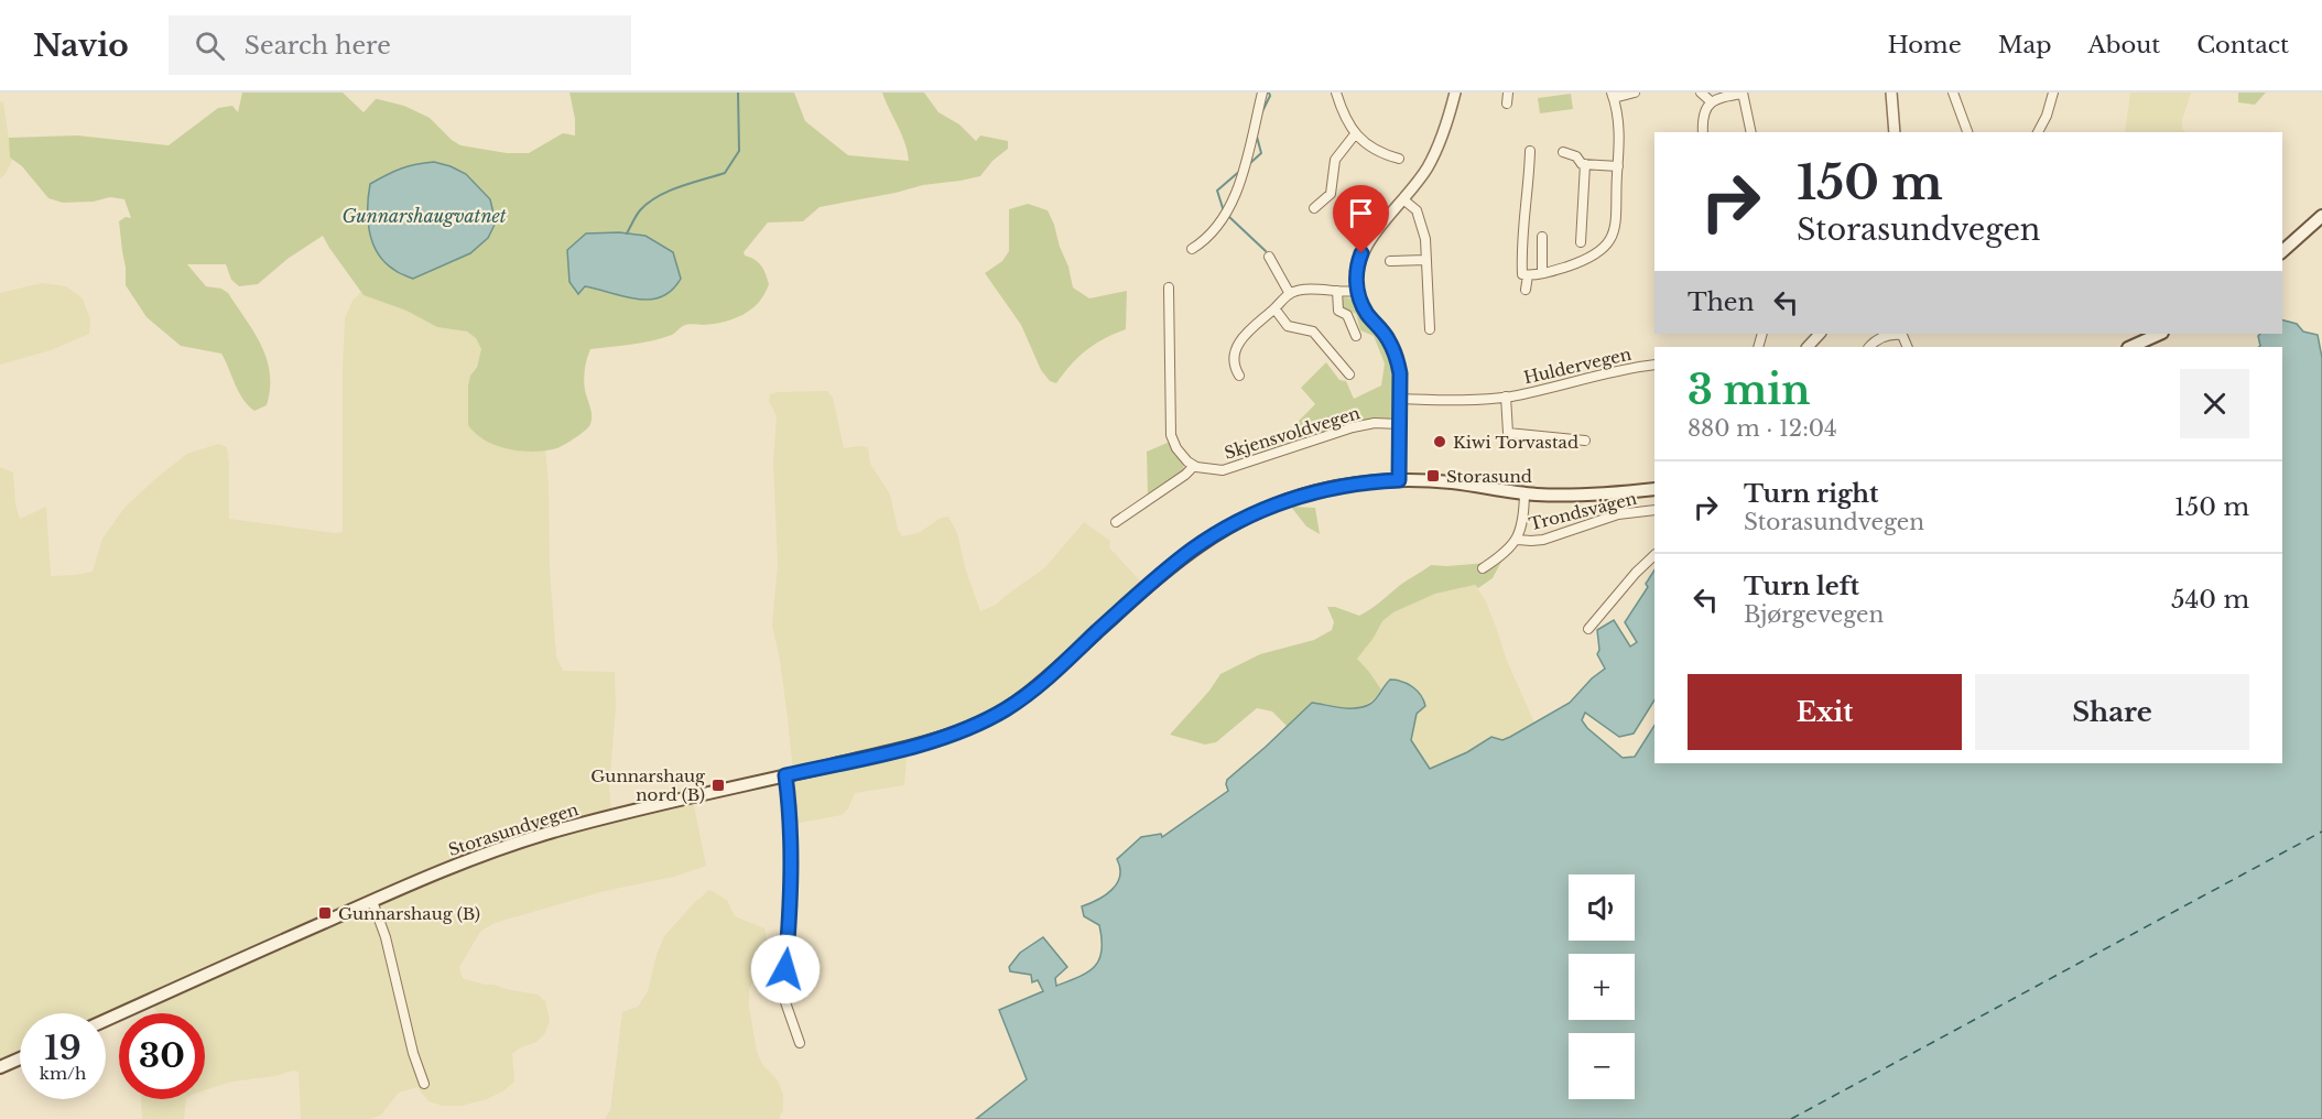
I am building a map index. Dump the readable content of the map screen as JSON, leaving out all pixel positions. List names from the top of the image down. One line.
{"streets":{"main road":["Storasundvegen"],"street":["Huldervegen","Skjensvoldvegen","Trondsvågen"]},"crossings":[["Trondsvågen","Storasundvegen"]],"water":["Gunnarshaugvatnet"],"places":{"other":["Kiwi Torvastad"],"transit":["Storasund","Gunnarshaug nord (B)","Gunnarshaug (B)"]},"page":{"header":"Navio","search":"Search here","nav":["Home","Map","About","Contact"],"turn":["150 m","Storasundvegen"],"then":"Then","heading":["3 min","880 m · 12:04"],"list":[{"name":"Turn right","note":"Storasundvegen","value":"150 m"},{"name":"Turn left","note":"Bjørgevegen","value":"540 m"}],"buttons":["Exit","Share"],"map_buttons":["+","−"],"speed":"19 km/h","limit":"30"}}
